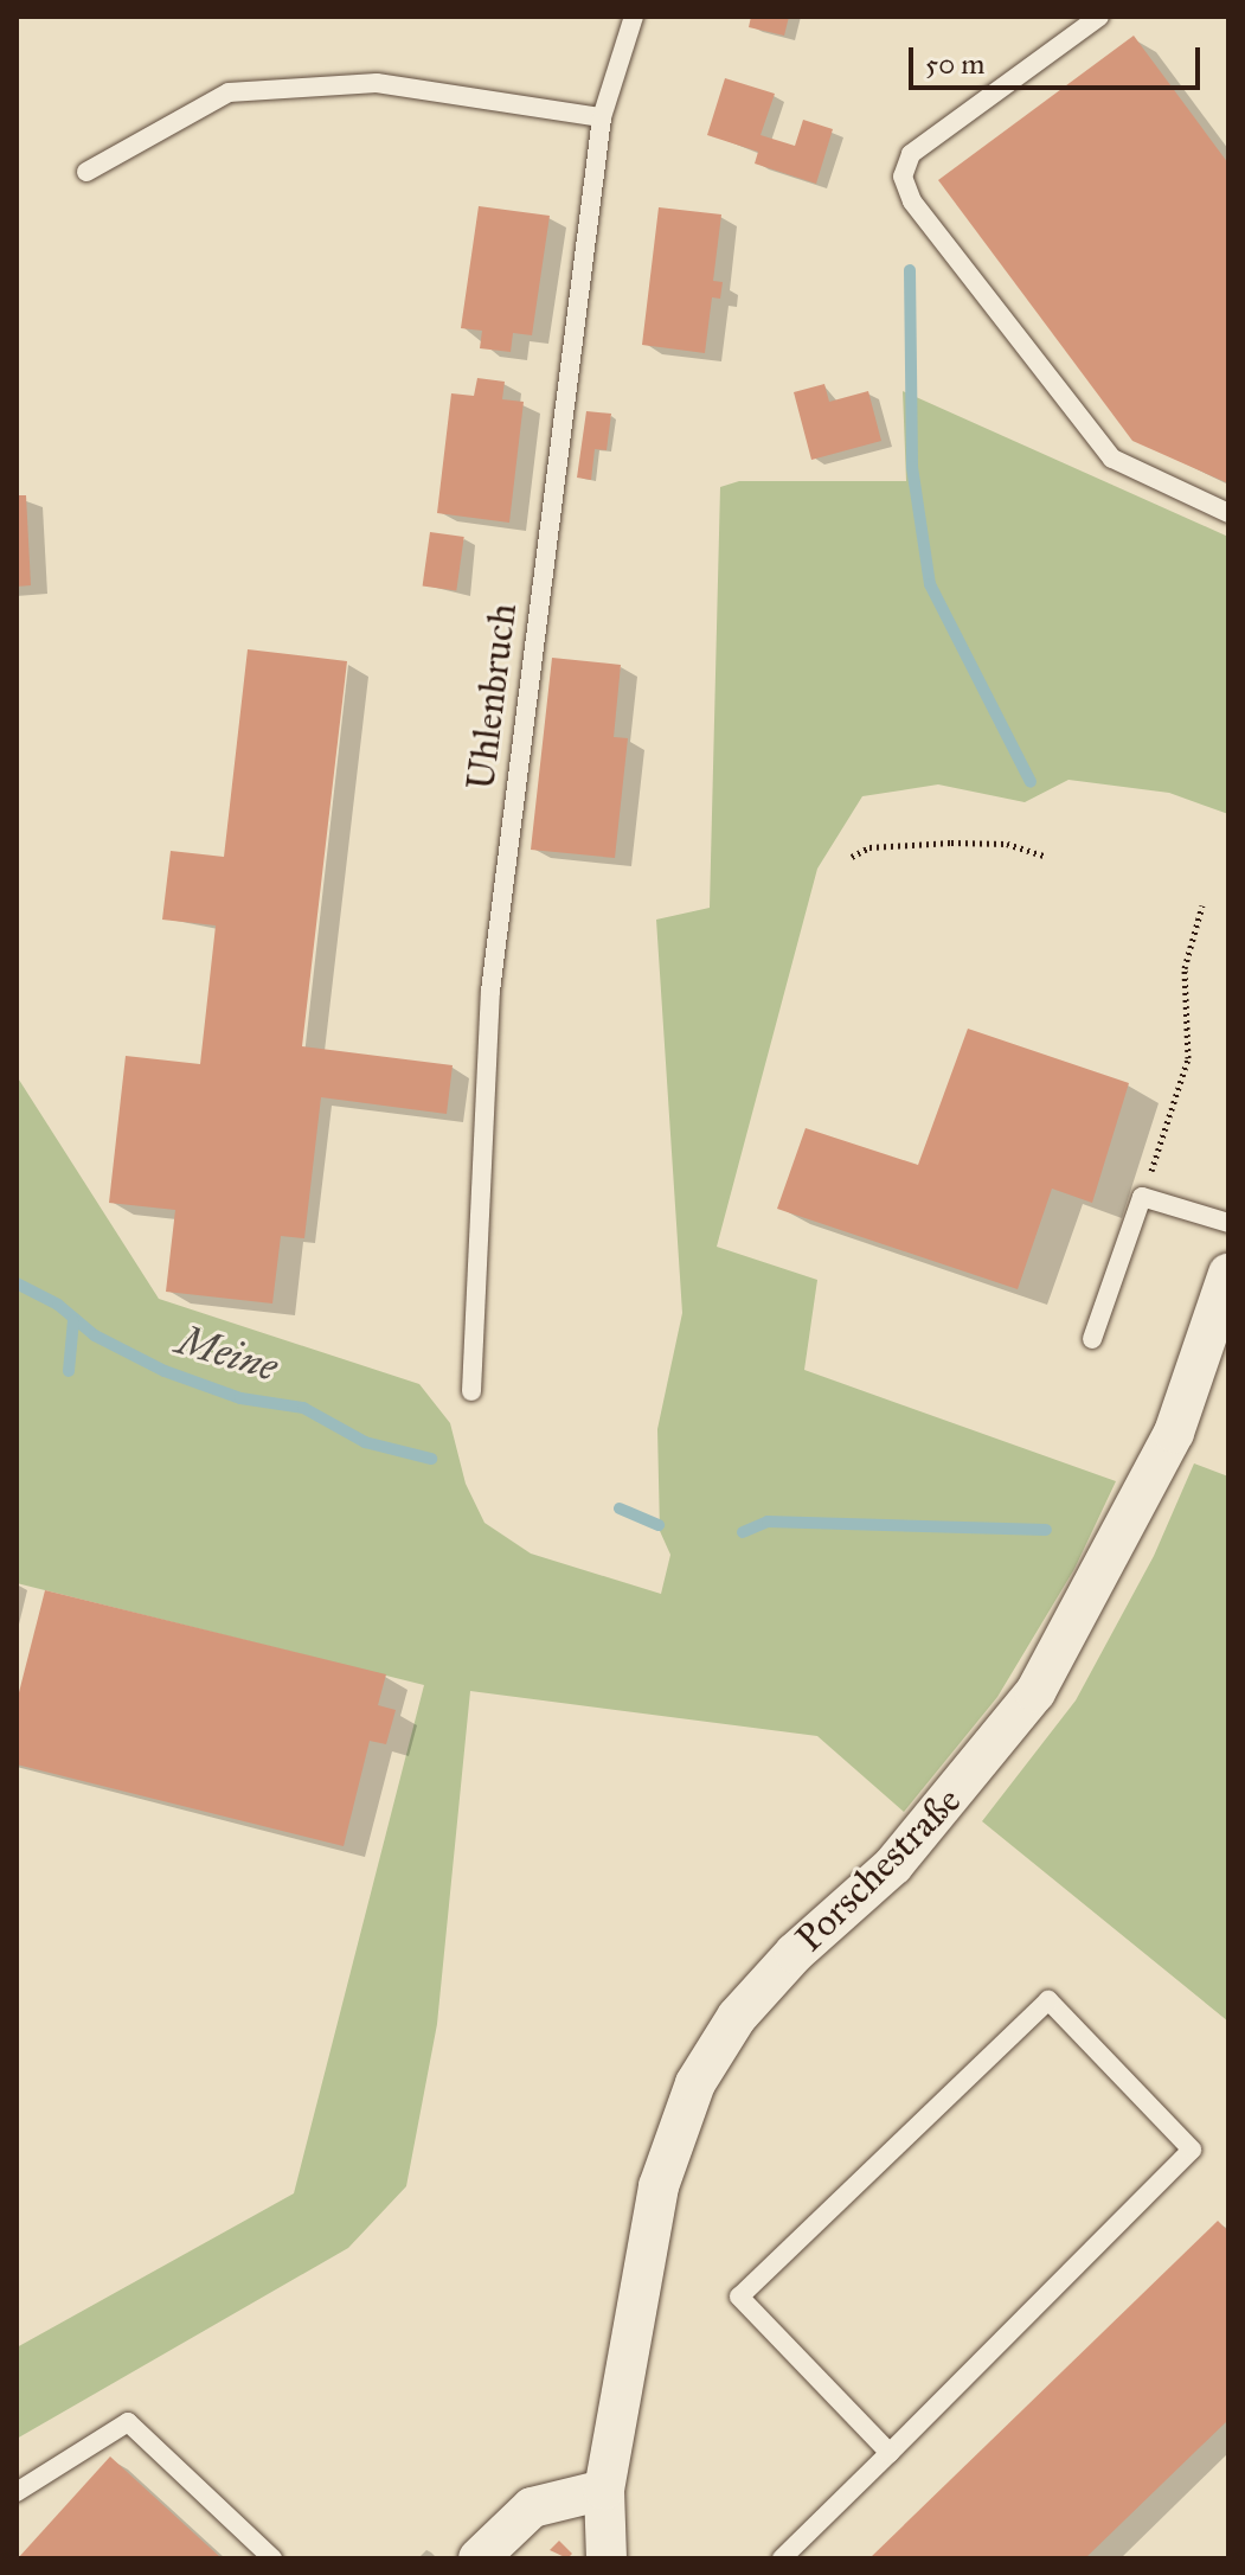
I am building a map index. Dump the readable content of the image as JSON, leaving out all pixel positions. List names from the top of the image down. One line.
{"streets":{"street":["Porschestraße"],"lane":["Uhlenbruch"]},"water":["Meine"],"scale_bar":"50 m"}
